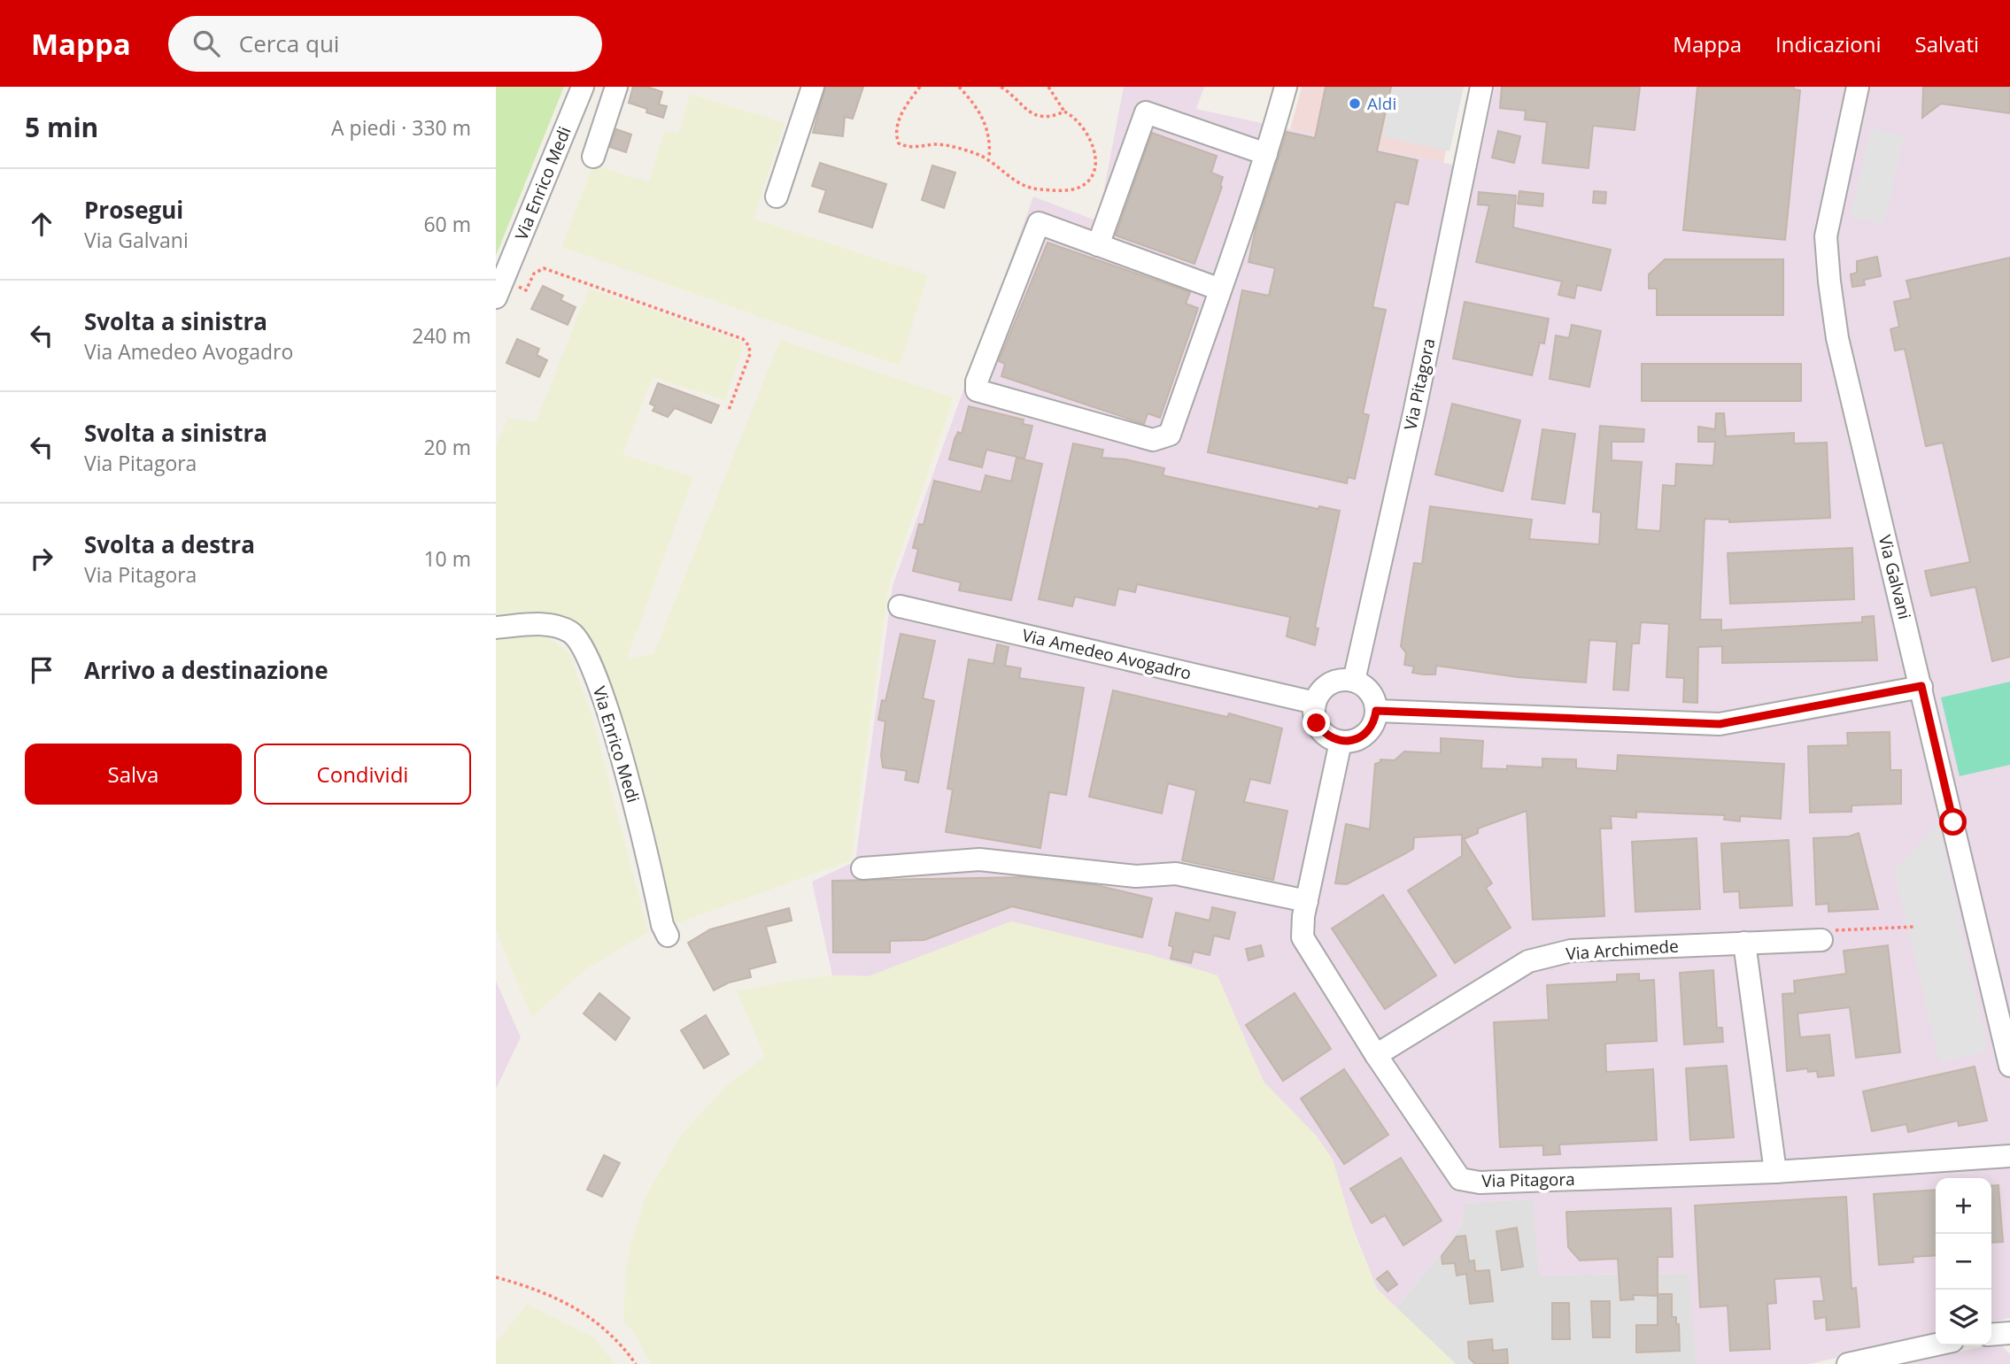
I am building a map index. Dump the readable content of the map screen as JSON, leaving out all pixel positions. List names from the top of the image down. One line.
{"streets":{"street":["Via Enrico Medi","Via Pitagora","Via Galvani","Via Amedeo Avogadro","Via Archimede"]},"crossings":[["Via Pitagora","Via Amedeo Avogadro"],["Via Pitagora","Via Archimede"]],"places":["Aldi"],"page":{"header":"Mappa","search":"Cerca qui","nav":["Mappa","Indicazioni","Salvati"],"heading":["5 min","A piedi · 330 m"],"list":[["Prosegui","Via Galvani","60 m"],["Svolta a sinistra","Via Amedeo Avogadro","240 m"],["Svolta a sinistra","Via Pitagora","20 m"],["Svolta a destra","Via Pitagora","10 m"],"Arrivo a destinazione"],"buttons":["Salva","Condividi"],"map_buttons":["+","−"]}}
